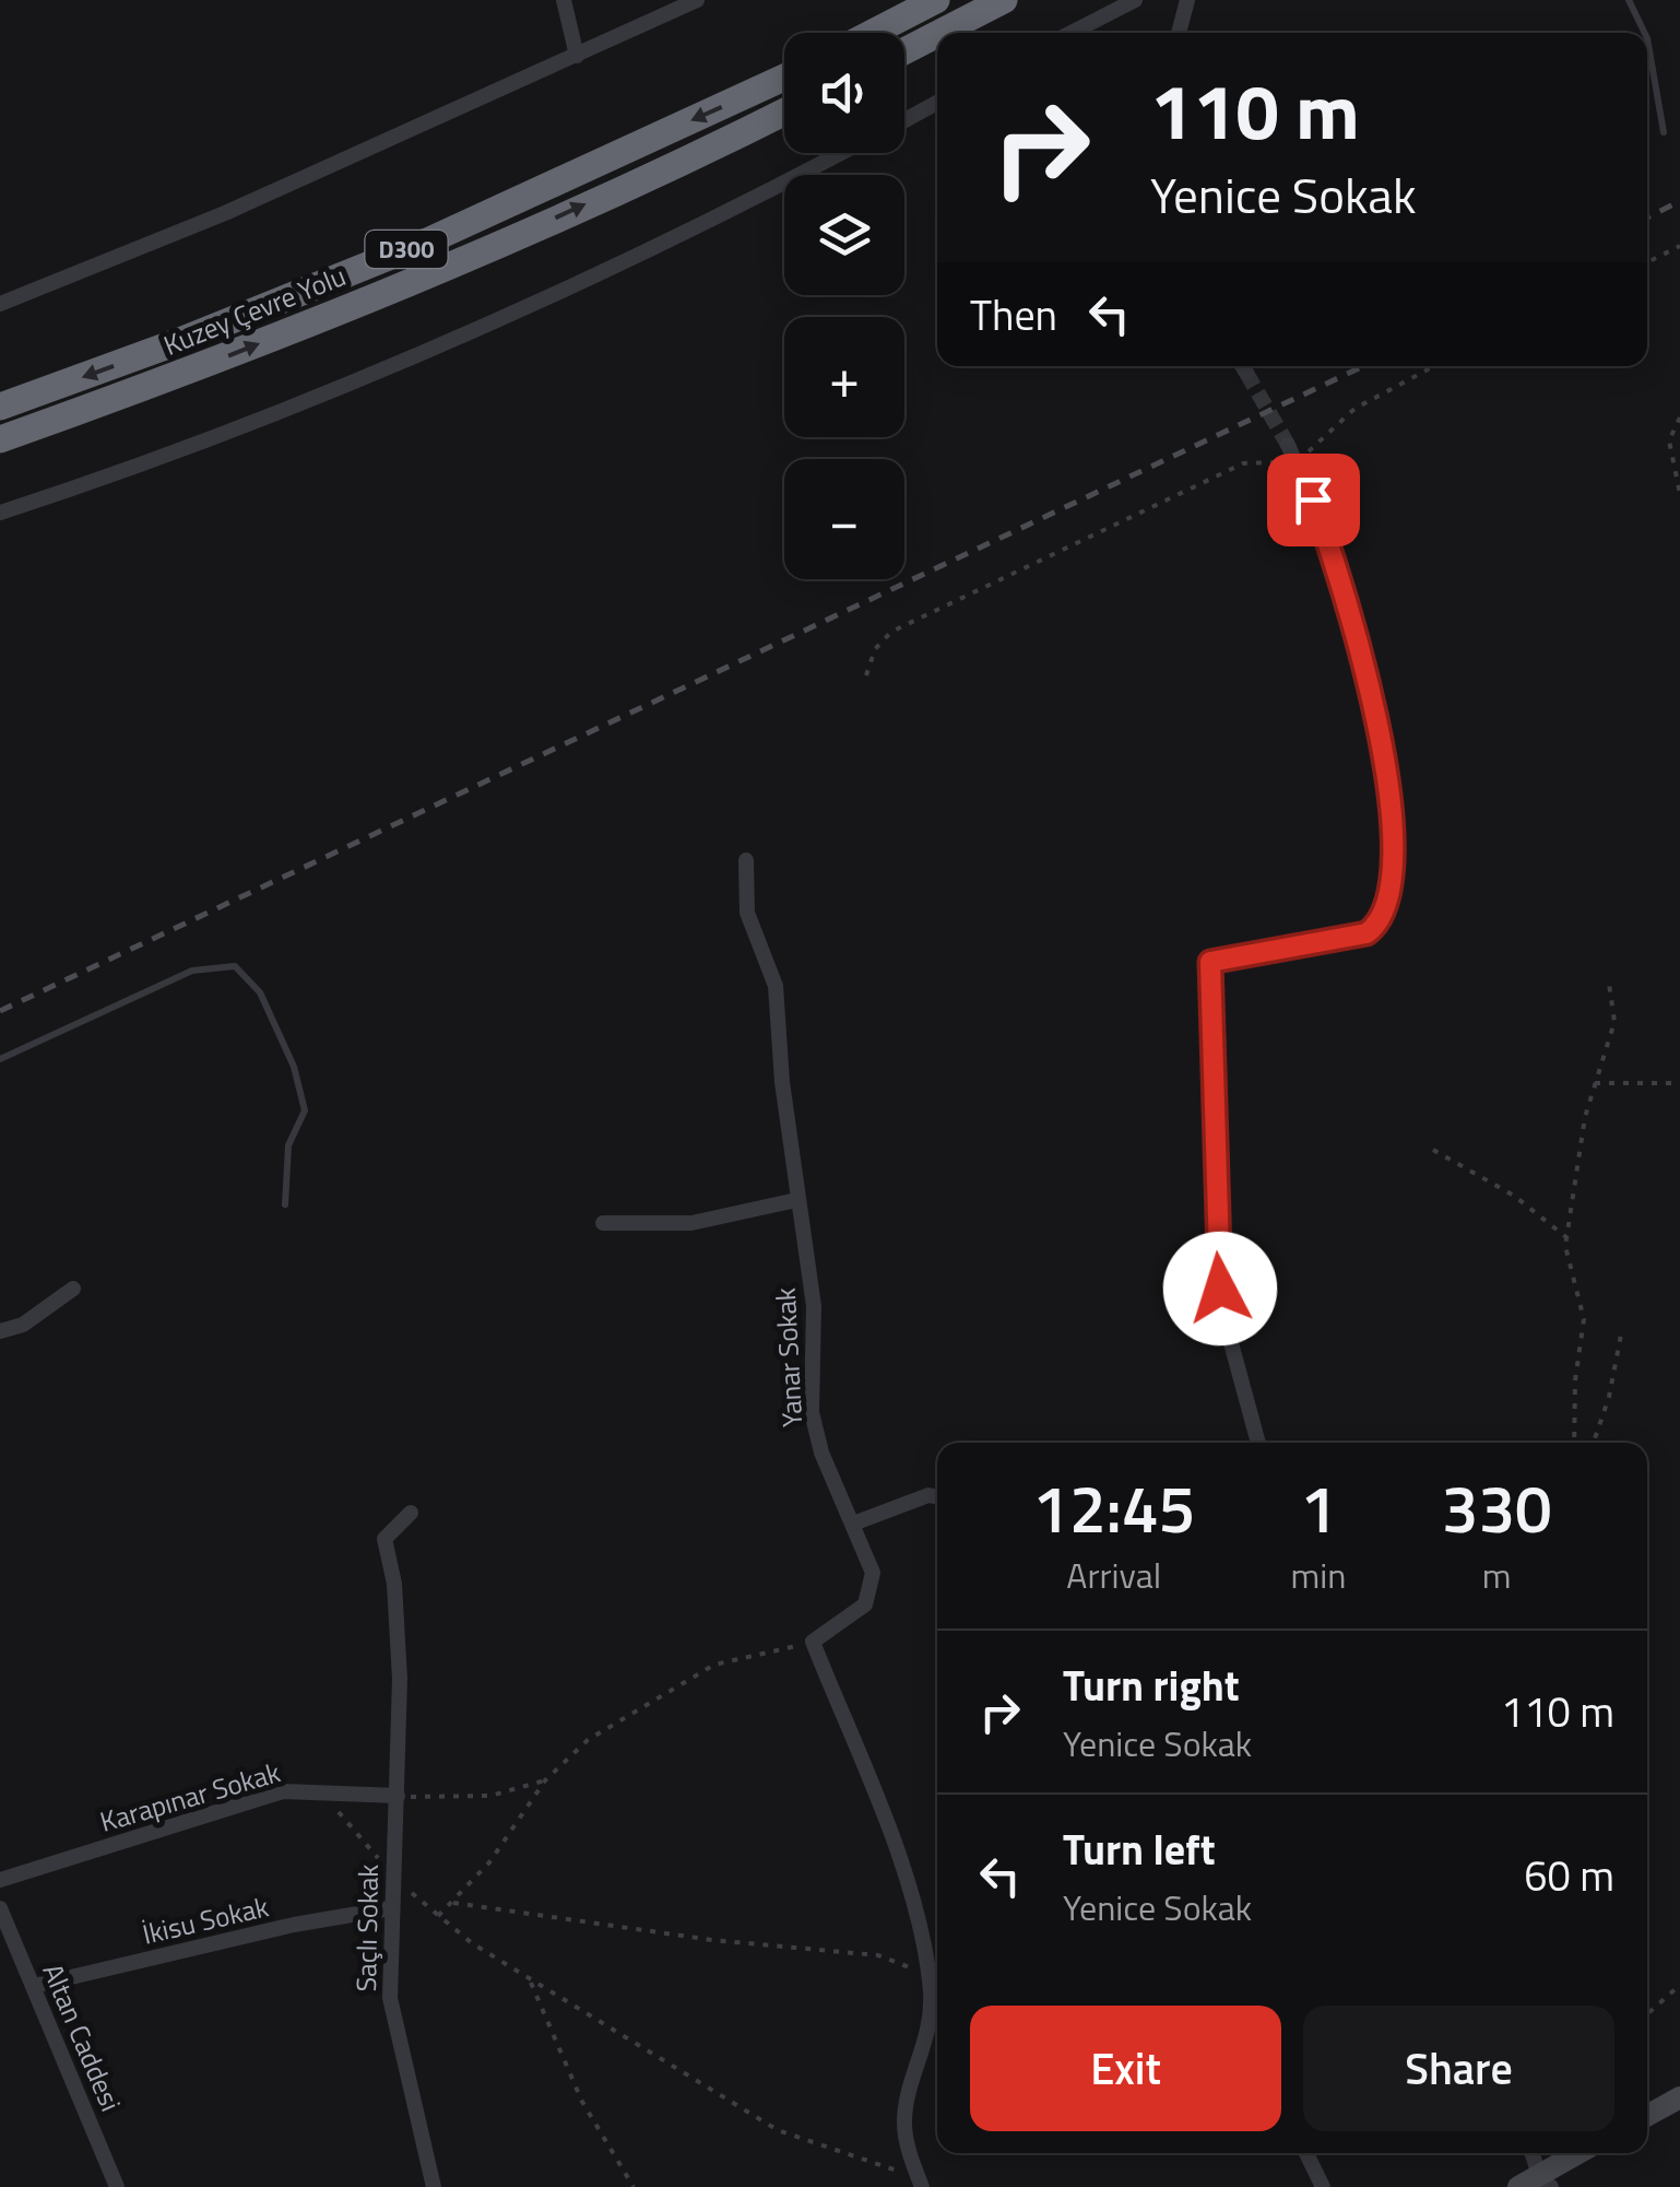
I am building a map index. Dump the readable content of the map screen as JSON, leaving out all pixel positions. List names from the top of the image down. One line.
{"streets":{"highway":["D300","Kuzey Çevre Yolu"],"street":["Yanar Sokak","Karapınar Sokak","İkisu Sokak","Saçlı Sokak","Altan Caddesi"]},"crossings":[["Karapınar Sokak","Saçlı Sokak"],["İkisu Sokak","Saçlı Sokak"],["İkisu Sokak","Altan Caddesi"]],"page":{"map_buttons":["+","−"],"turn":["110 m","Yenice Sokak"],"then":"Then","eta":["12:45","Arrival","1","min","330","m"],"list":[{"name":"Turn right","note":"Yenice Sokak","value":"110 m"},{"name":"Turn left","note":"Yenice Sokak","value":"60 m"}],"buttons":["Exit","Share"]}}
